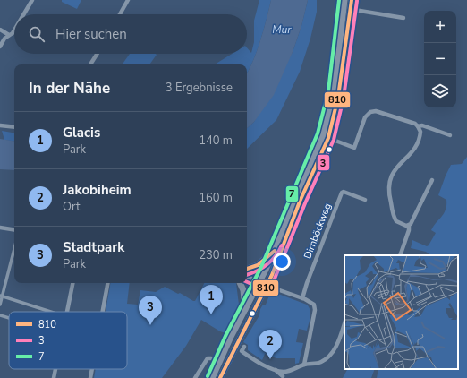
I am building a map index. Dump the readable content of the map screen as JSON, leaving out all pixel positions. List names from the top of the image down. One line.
{"streets":{"street":["Dirnböckweg"]},"water":["Mur"],"lines":["transit line 810","transit line 7","transit line 3"],"legend":["810","3","7"],"page":{"map_buttons":["+","−"],"search":"Hier suchen","heading":["In der Nähe","3 Ergebnisse"],"list":[{"mark":"1","name":"Glacis","note":"Park","value":"140 m"},{"mark":"2","name":"Jakobiheim","note":"Ort","value":"160 m"},{"mark":"3","name":"Stadtpark","note":"Park","value":"230 m"}],"pins":["1","3","2"]}}
